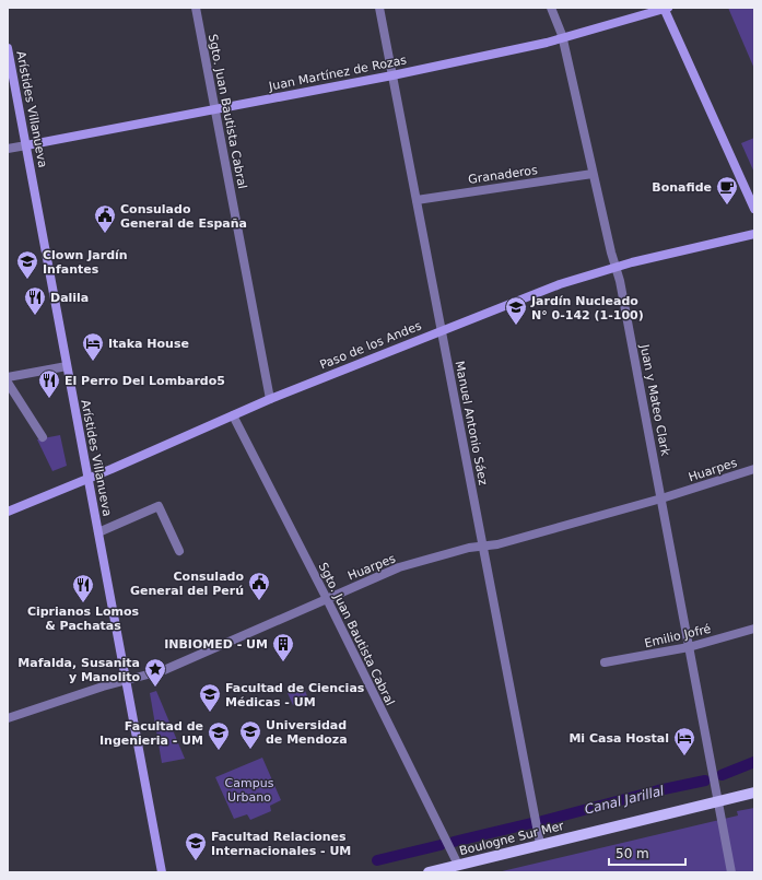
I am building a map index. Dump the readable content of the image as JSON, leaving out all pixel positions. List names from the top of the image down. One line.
{"streets":{"main road":["Boulogne Sur Mer"],"street":["Juan Martínez de Rozas","Arístides Villanueva","Sgto. Juan Bautista Cabral","Granaderos","Paso de los Andes","Juan y Mateo Clark","Manuel Antonio Sáez","Huarpes","Emilio Jofré"]},"crossings":[["Juan Martínez de Rozas","Arístides Villanueva"],["Juan Martínez de Rozas","Sgto. Juan Bautista Cabral"],["Juan Martínez de Rozas","Juan y Mateo Clark"],["Juan Martínez de Rozas","Manuel Antonio Sáez"],["Arístides Villanueva","Paso de los Andes"],["Arístides Villanueva","Huarpes"],["Sgto. Juan Bautista Cabral","Paso de los Andes"],["Sgto. Juan Bautista Cabral","Huarpes"],["Sgto. Juan Bautista Cabral","Boulogne Sur Mer"],["Granaderos","Juan y Mateo Clark"],["Granaderos","Manuel Antonio Sáez"],["Paso de los Andes","Juan y Mateo Clark"],["Paso de los Andes","Manuel Antonio Sáez"],["Juan y Mateo Clark","Huarpes"],["Juan y Mateo Clark","Emilio Jofré"],["Juan y Mateo Clark","Boulogne Sur Mer"],["Manuel Antonio Sáez","Huarpes"],["Manuel Antonio Sáez","Boulogne Sur Mer"]],"water":["Canal Jarillal"],"parks":["Campus Urbano"],"places":{"cafe":["Bonafide"],"public building":["Consulado General de España","Consulado General del Perú"],"school or university":["Clown Jardín Infantes","Jardín Nucleado N° 0-142 (1-100)","Facultad de Ciencias Médicas - UM","Universidad de Mendoza","Facultad de Ingenieria - UM","Facultad Relaciones Internacionales - UM"],"restaurant":["Dalila","El Perro Del Lombardo5","Ciprianos Lomos & Pachatas"],"hotel":["Itaka House","Mi Casa Hostal"],"building":["INBIOMED - UM"],"place":["Mafalda, Susanita y Manolito"]},"scale_bar":"50 m"}
